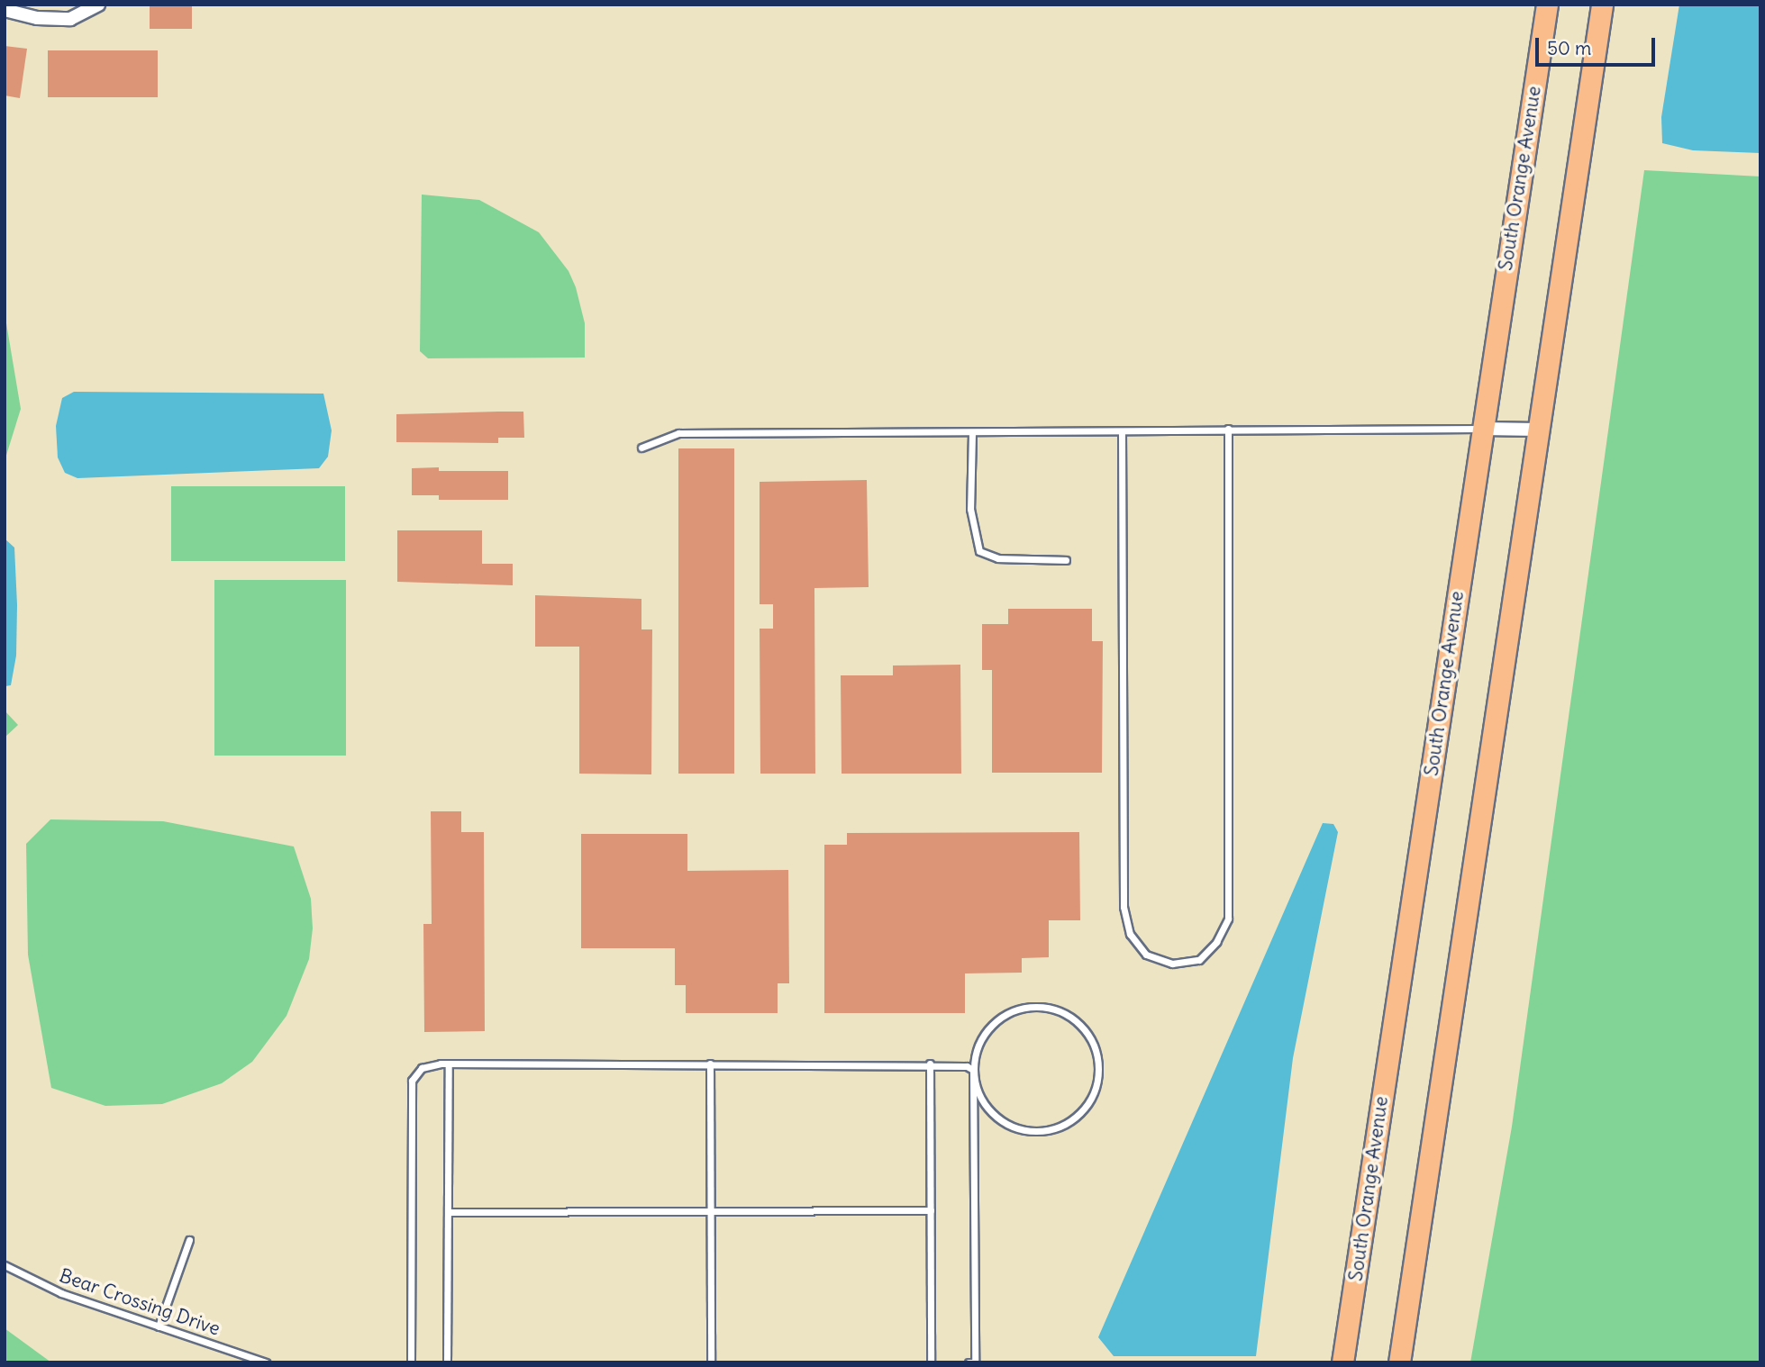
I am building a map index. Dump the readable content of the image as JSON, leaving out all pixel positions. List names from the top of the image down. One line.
{"streets":{"main road":["South Orange Avenue"],"lane":["Bear Crossing Drive"]},"scale_bar":"50 m"}
